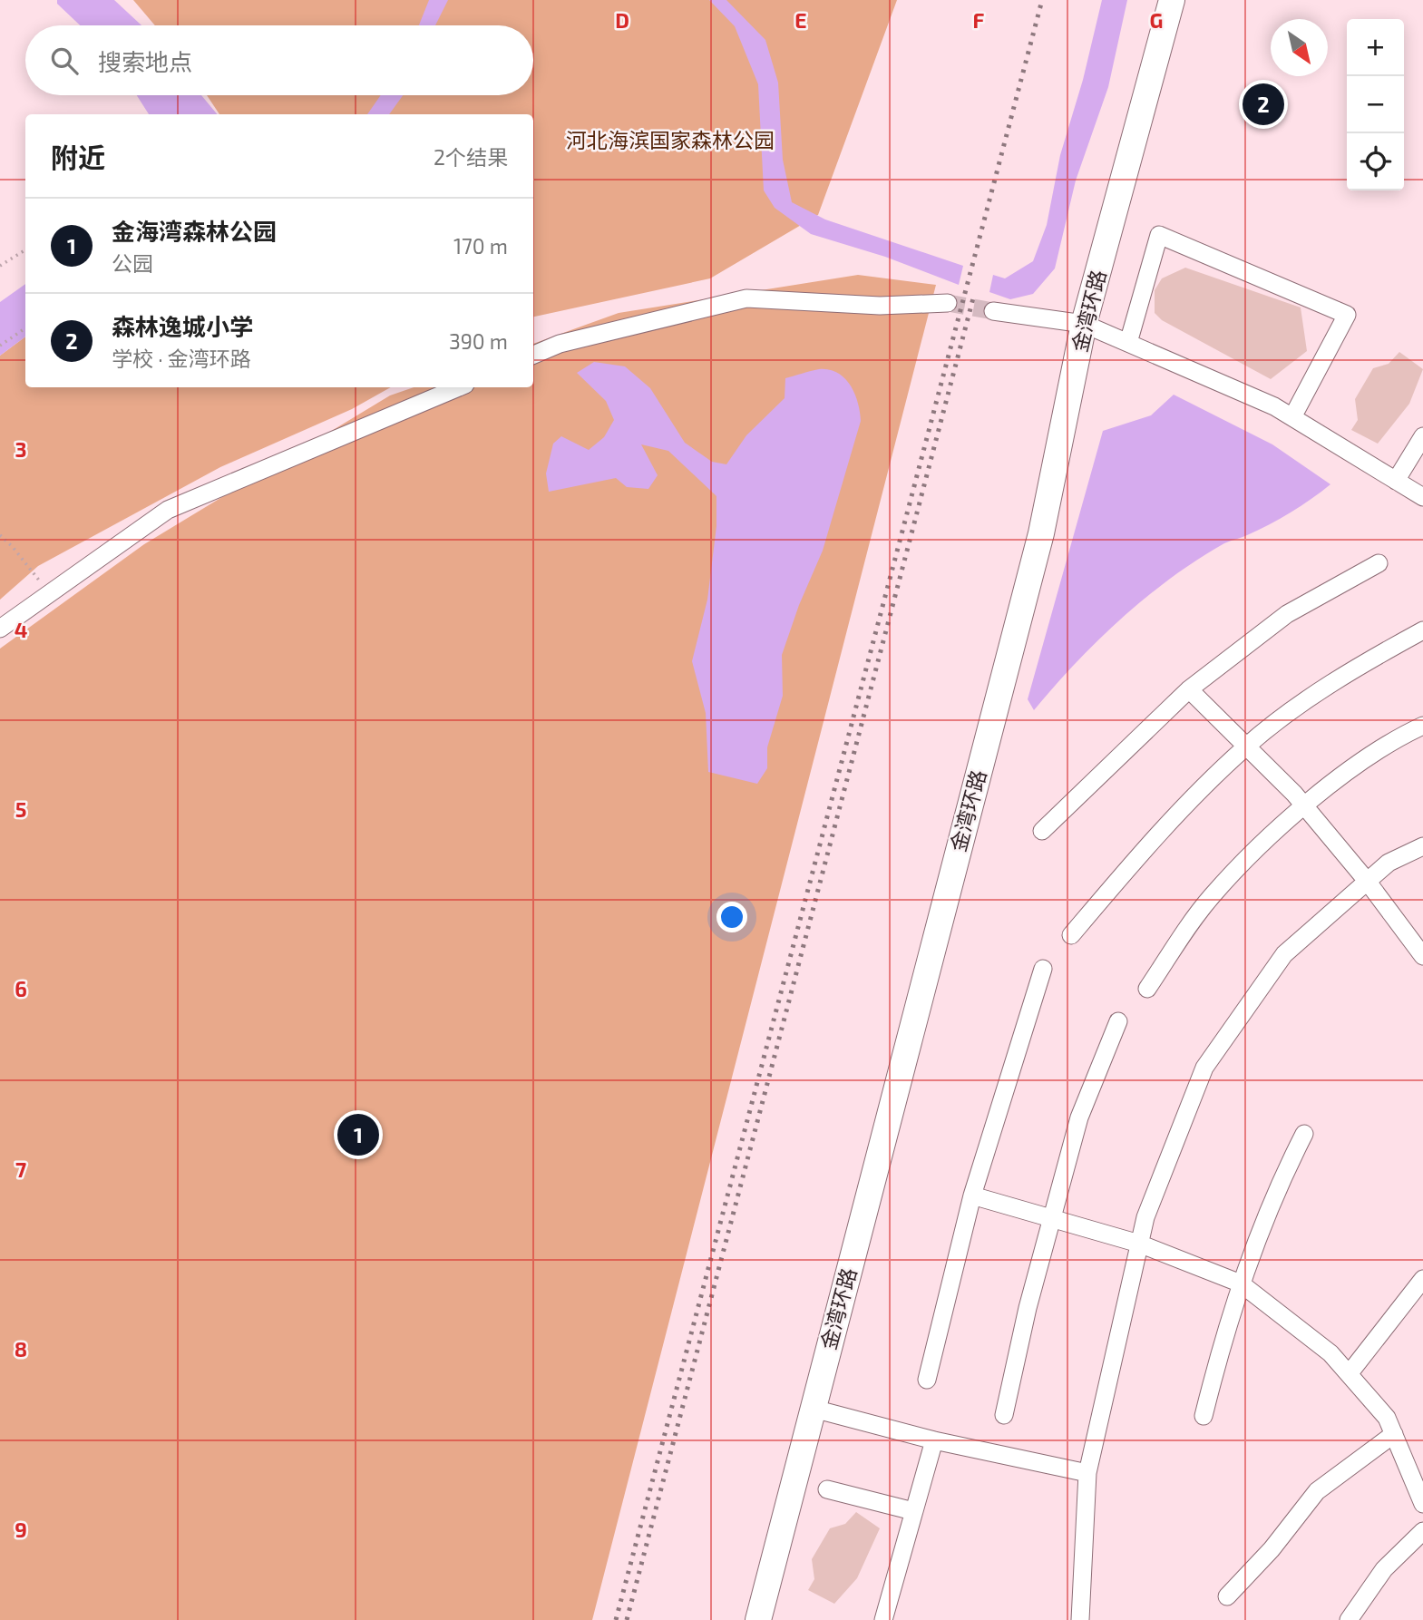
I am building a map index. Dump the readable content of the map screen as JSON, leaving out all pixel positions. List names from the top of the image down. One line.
{"streets":{"main road":["金湾环路"]},"parks":["河北海滨国家森林公园"],"north":"bottom right","page":{"map_buttons":["+","−"],"search":"搜索地点","pins":["2","1"],"heading":["附近","2个结果"],"list":[{"mark":"1","name":"金海湾森林公园","note":"公园","value":"170 m"},{"mark":"2","name":"森林逸城小学","note":"学校 · 金湾环路","value":"390 m"}]},"grid":{"columns":["D","E","F","G"],"rows":["3","4","5","6","7","8","9"]}}
